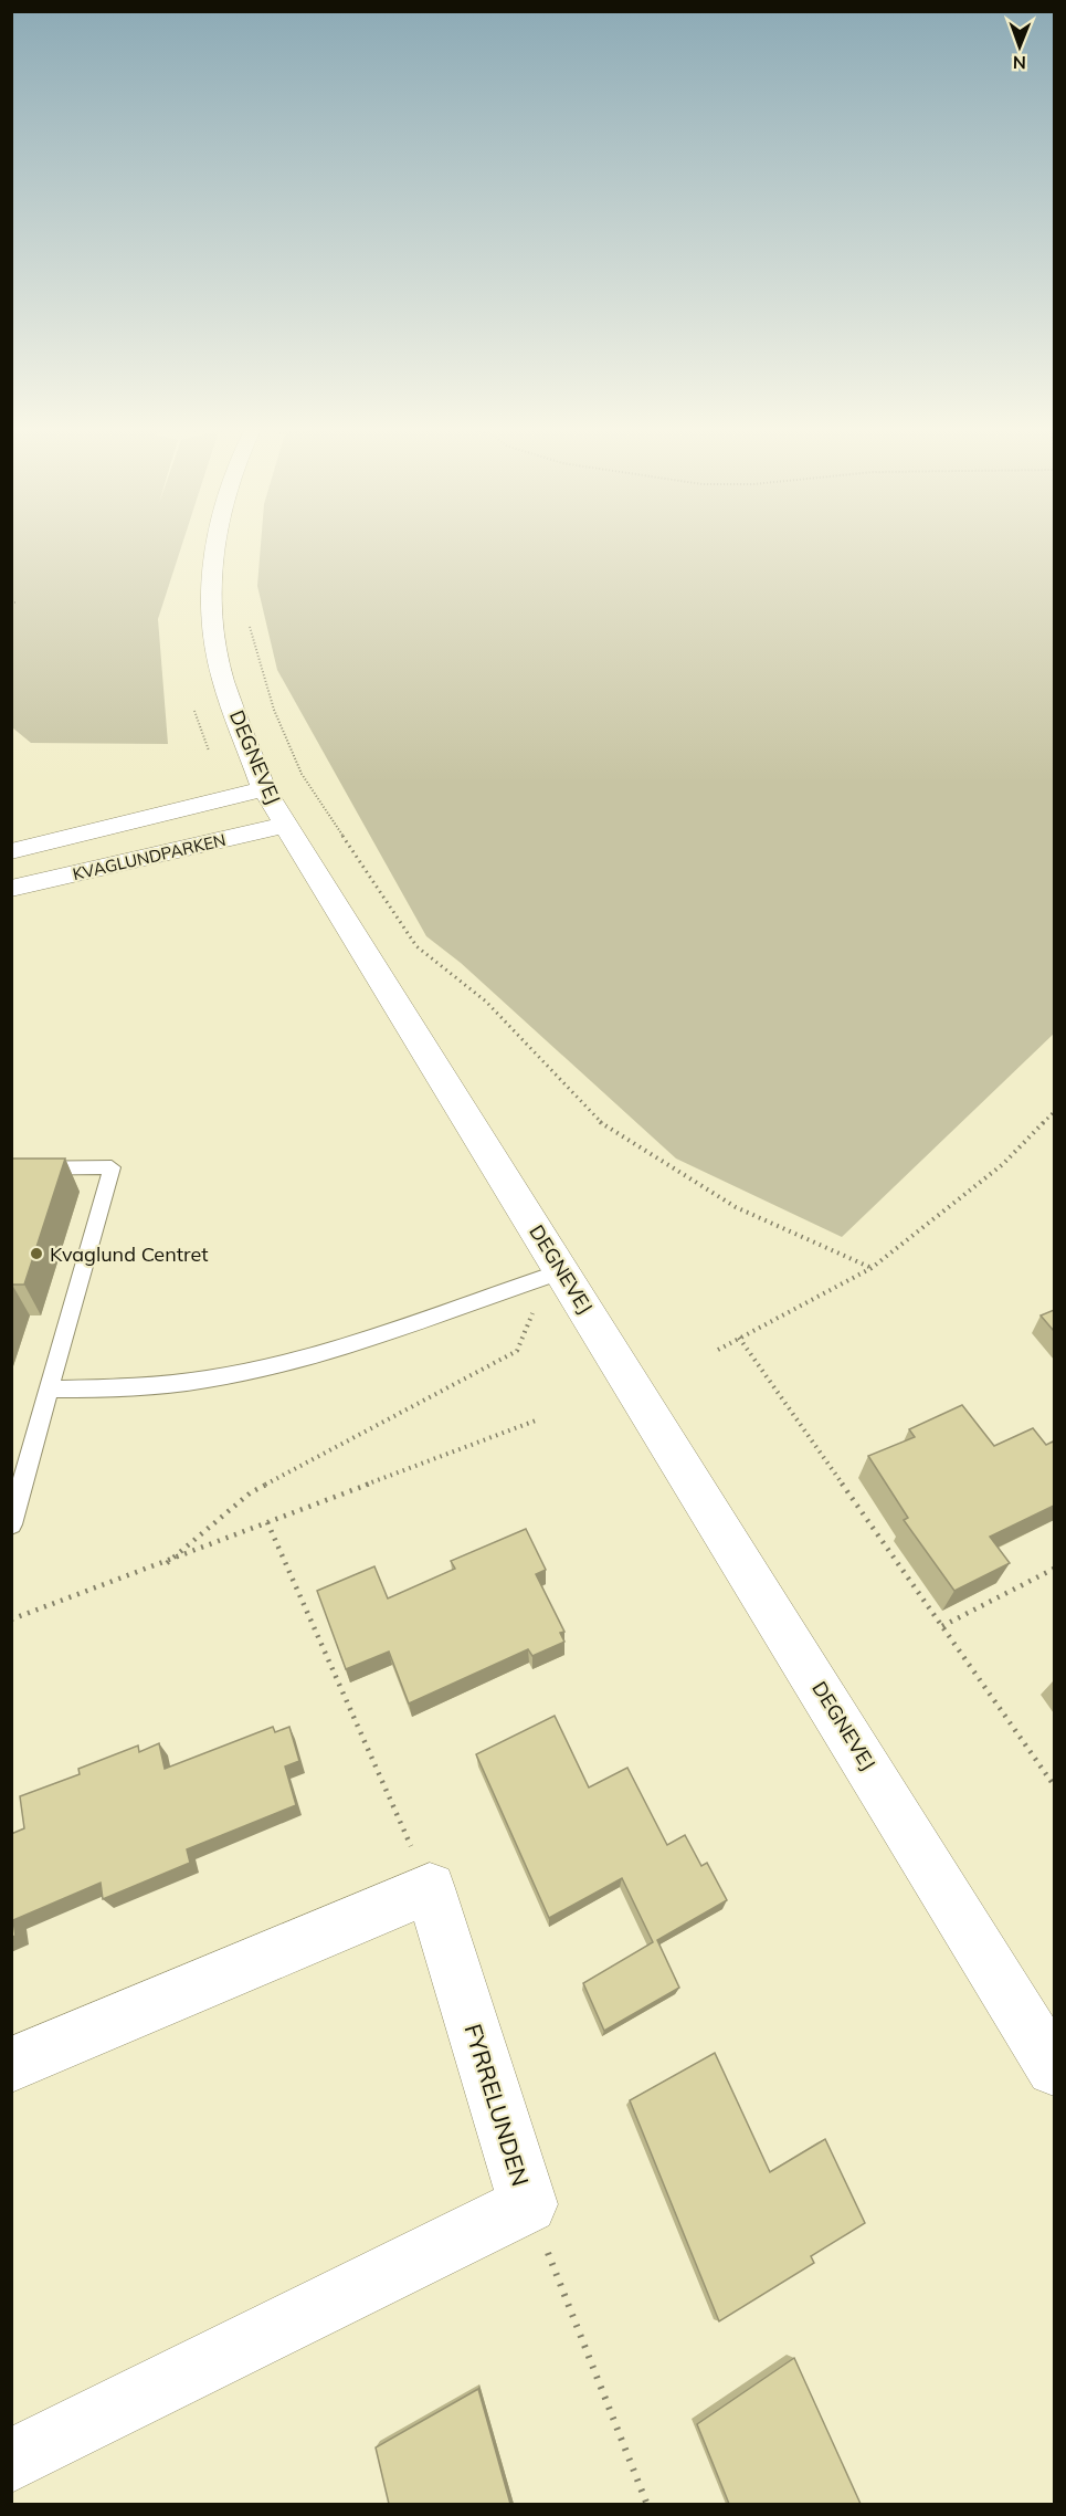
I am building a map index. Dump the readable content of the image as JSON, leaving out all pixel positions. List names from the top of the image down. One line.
{"streets":{"street":["DEGNEVEJ","KVAGLUNDPARKEN","FYRRELUNDEN"]},"crossings":[["DEGNEVEJ","KVAGLUNDPARKEN"]],"places":["Kvaglund Centret"],"north":"bottom"}
